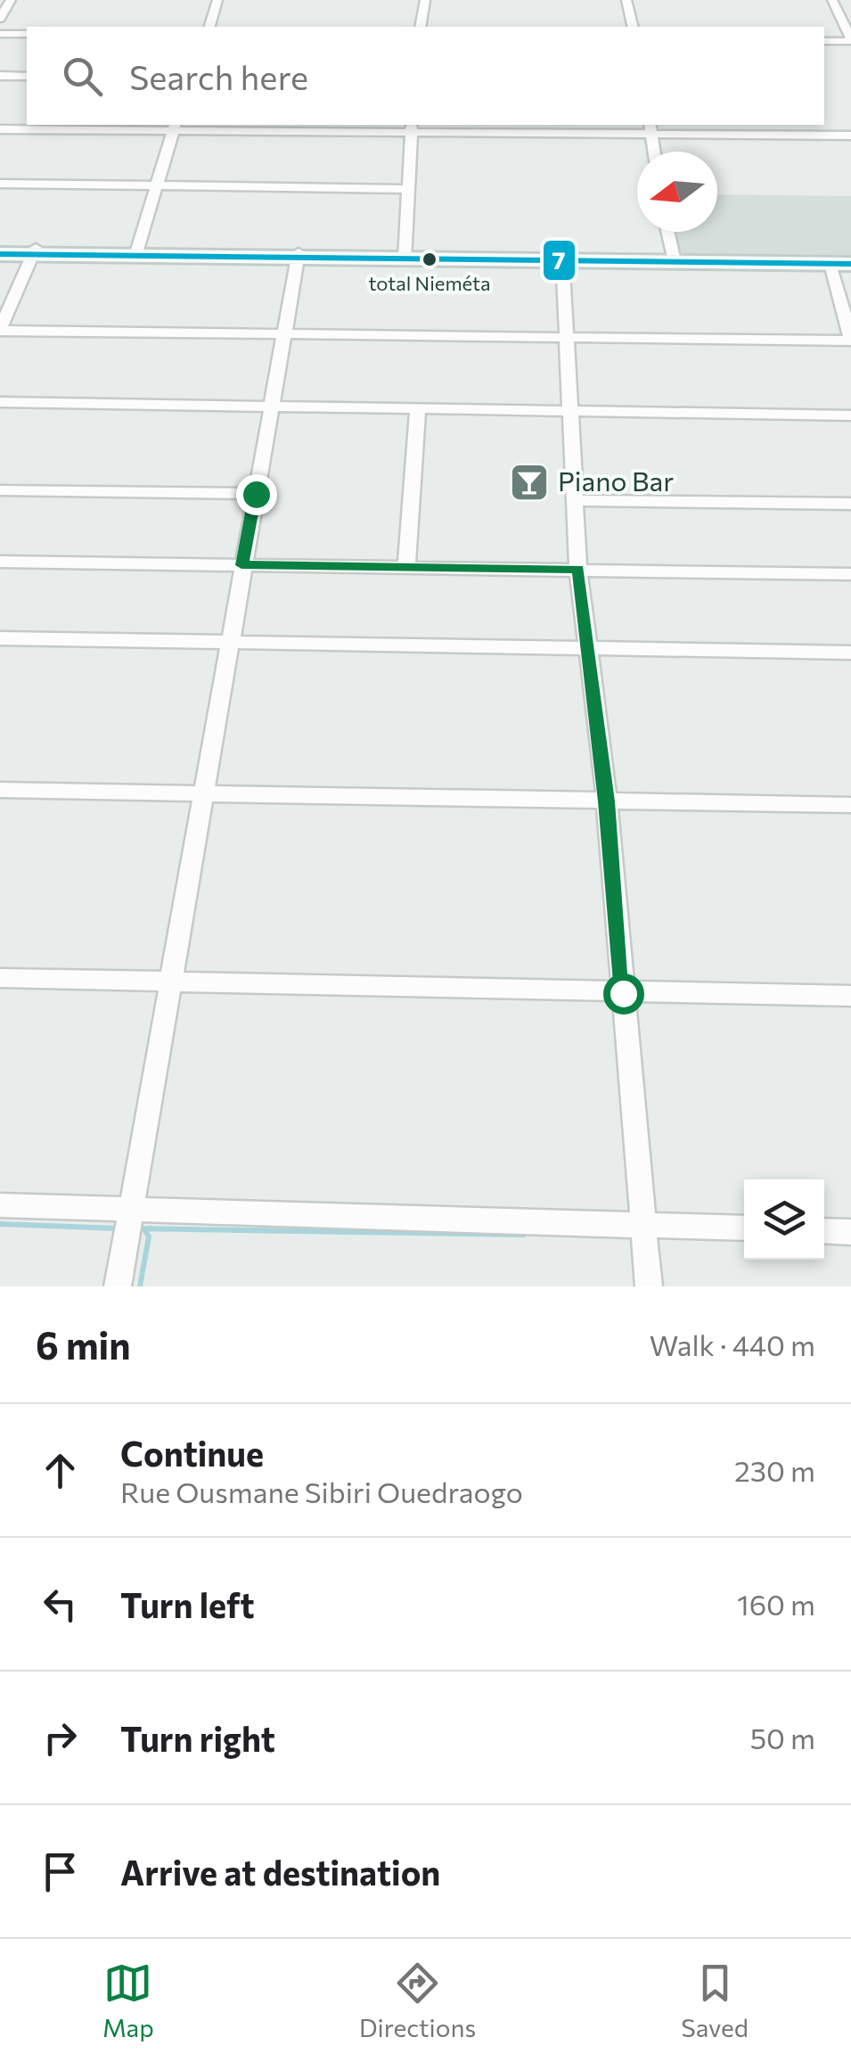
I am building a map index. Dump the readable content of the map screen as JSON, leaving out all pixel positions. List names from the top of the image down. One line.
{"places":{"other":["total Nieméta"],"bar":["Piano Bar"]},"lines":["transit line 7"],"north":"left","page":{"search":"Search here","heading":["6 min","Walk · 440 m"],"list":[["Continue","Rue Ousmane Sibiri Ouedraogo","230 m"],["Turn left","160 m"],["Turn right","50 m"],"Arrive at destination"],"nav":["Map","Directions","Saved"]}}
